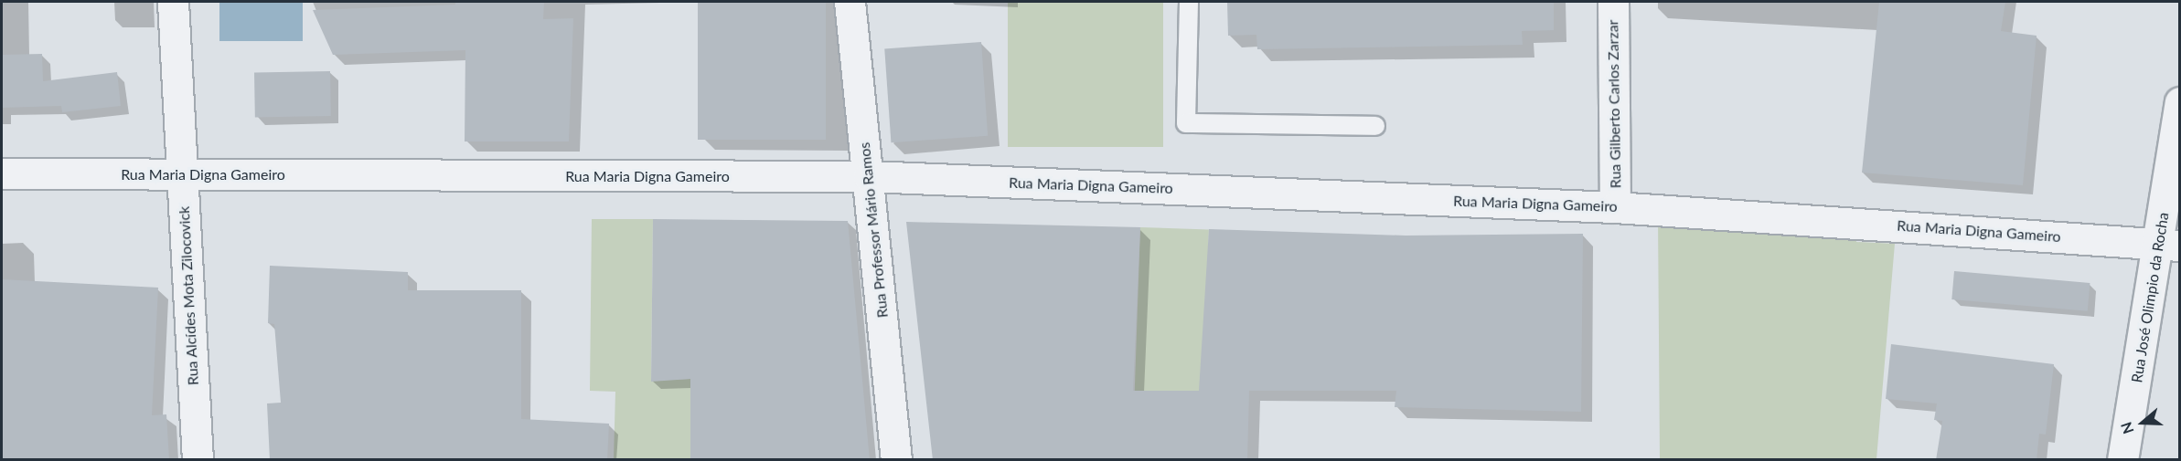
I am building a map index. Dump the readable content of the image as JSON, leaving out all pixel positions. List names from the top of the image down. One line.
{"streets":{"street":["Rua Gilberto Carlos Zarzar","Rua Maria Digna Gameiro","Rua Professor Mário Ramos","Rua Alcídes Mota Zilocovick","Rua José Olimpio da Rocha"]},"crossings":[["Rua Gilberto Carlos Zarzar","Rua Maria Digna Gameiro"],["Rua Maria Digna Gameiro","Rua Professor Mário Ramos"],["Rua Maria Digna Gameiro","Rua Alcídes Mota Zilocovick"],["Rua Maria Digna Gameiro","Rua José Olimpio da Rocha"]],"north":"left"}
